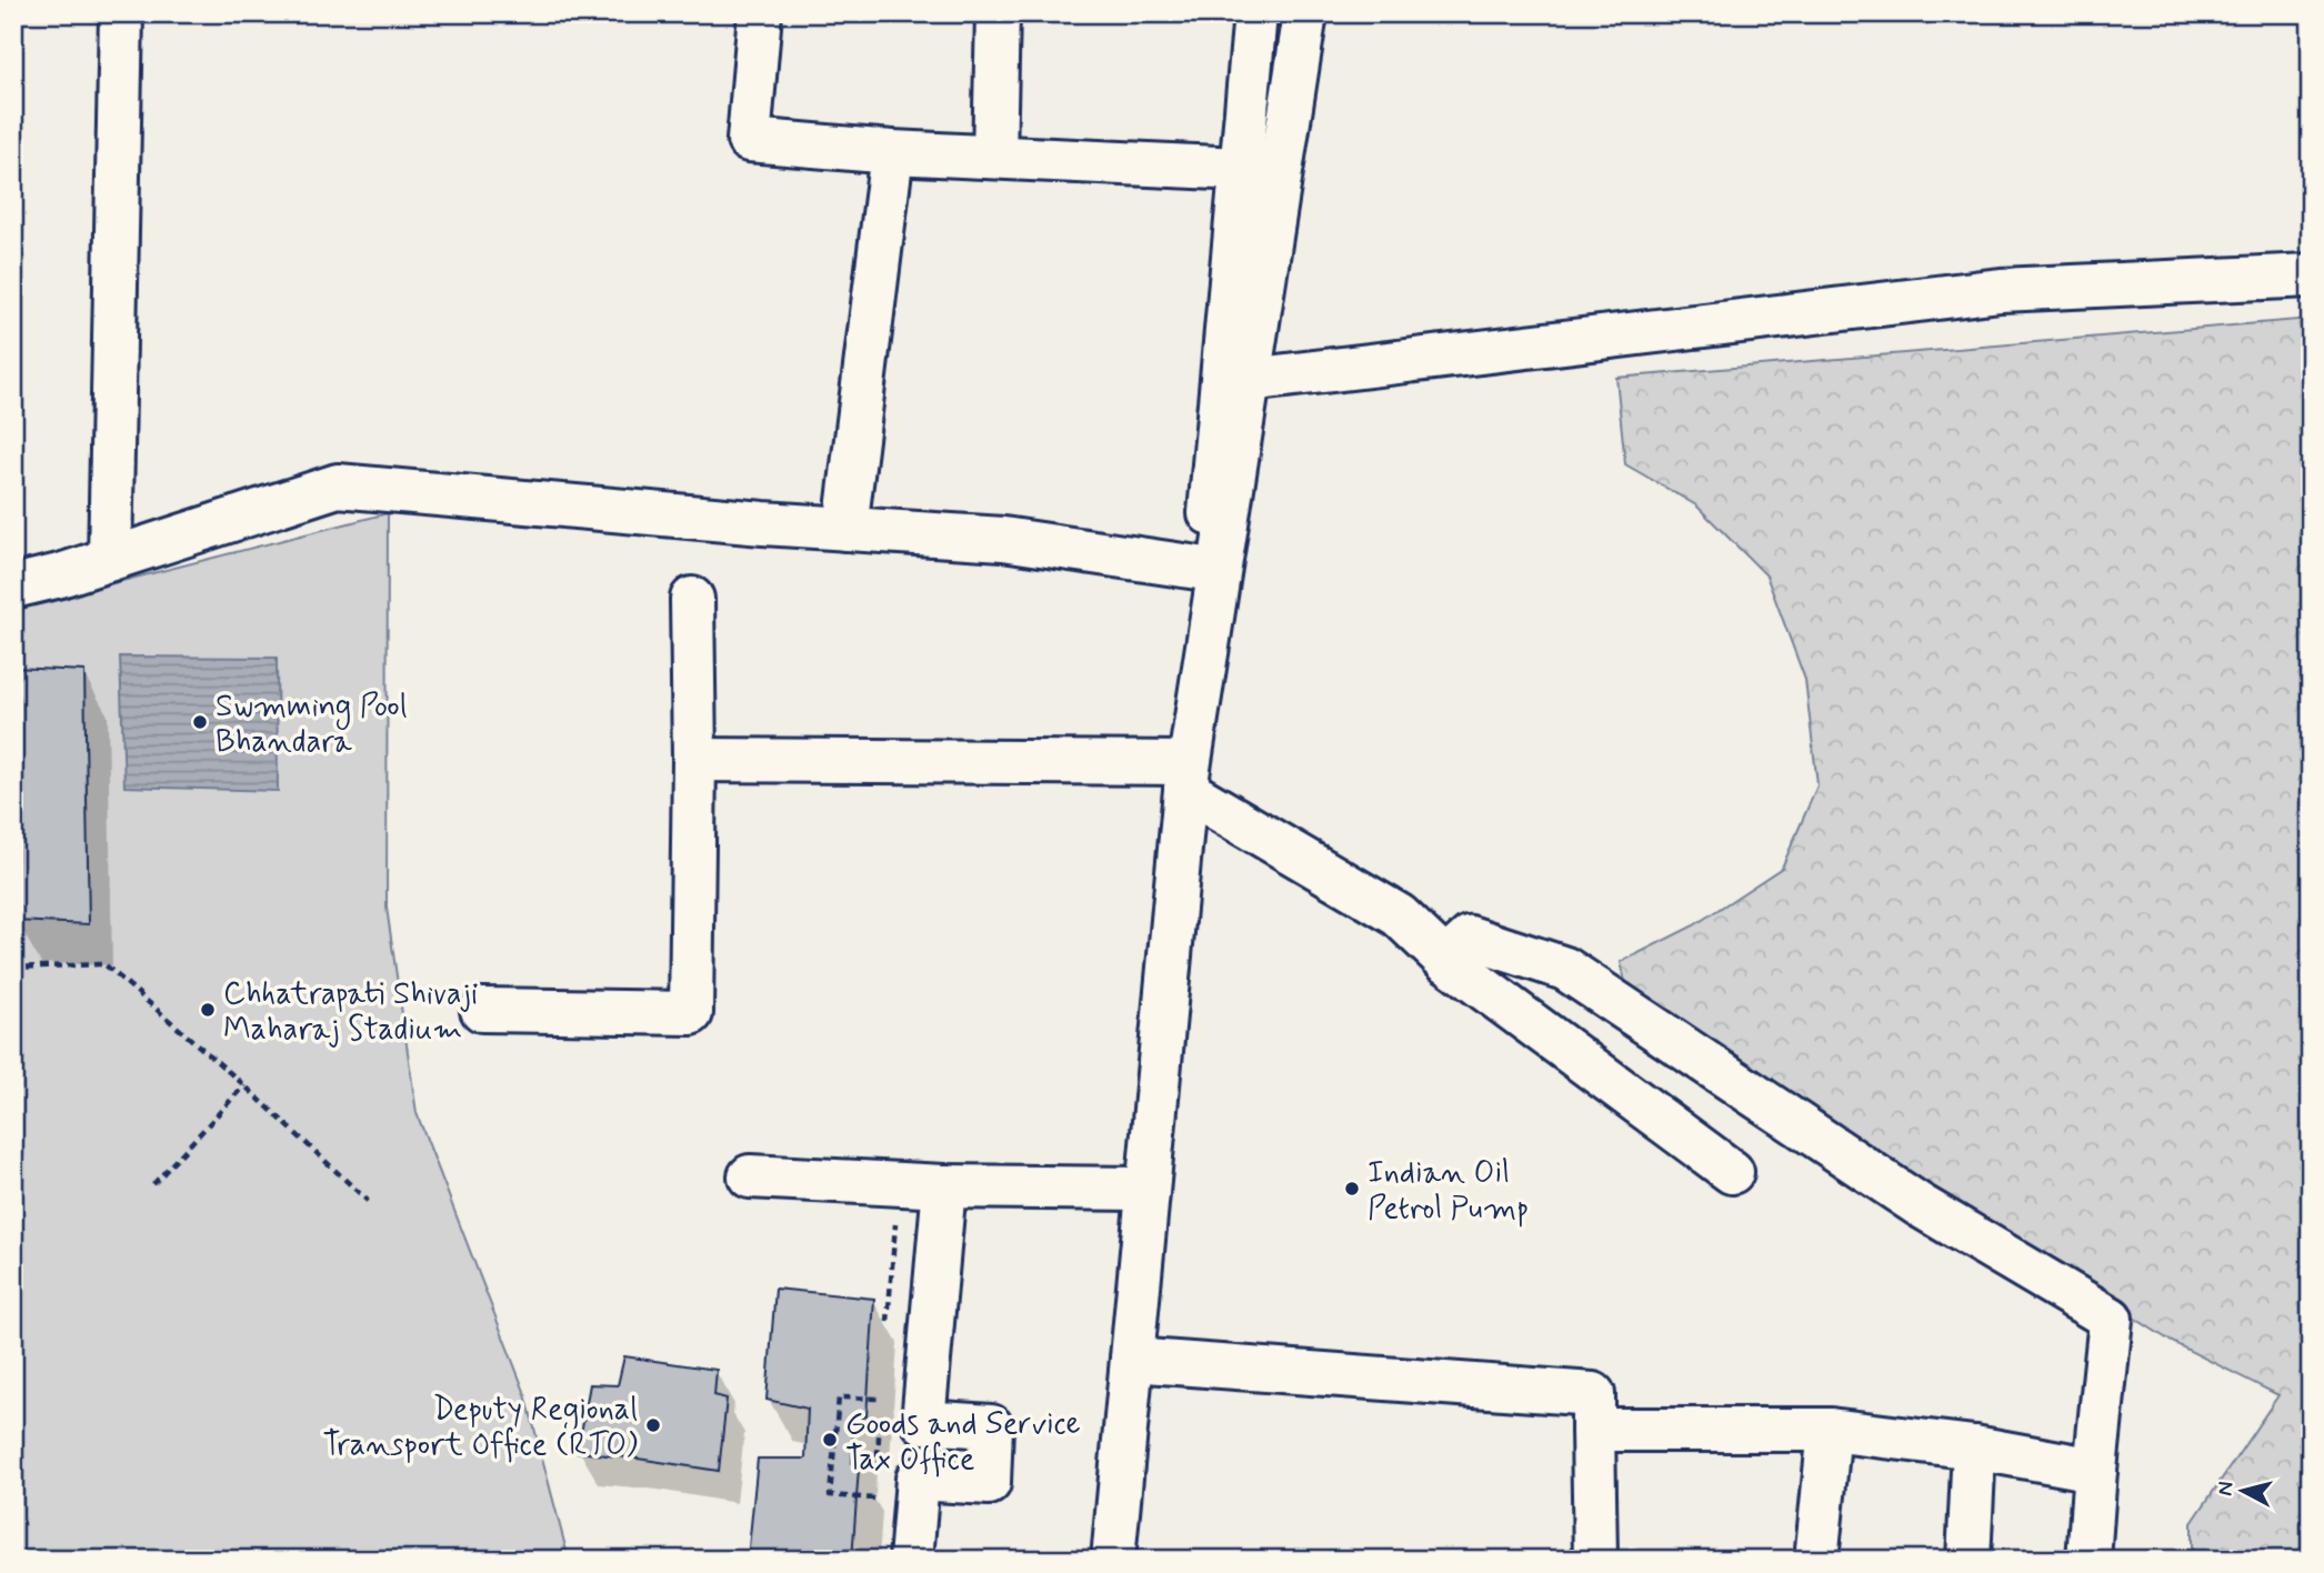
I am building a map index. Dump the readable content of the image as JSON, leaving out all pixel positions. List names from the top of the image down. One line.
{"places":["Swmming Pool Bhandara","Chhatrapati Shivaji Maharaj Stadium","Indian Oil Petrol Pump","Deputy Regional Transport Office (RTO)","Goods and Service Tax Office"],"north":"left"}
